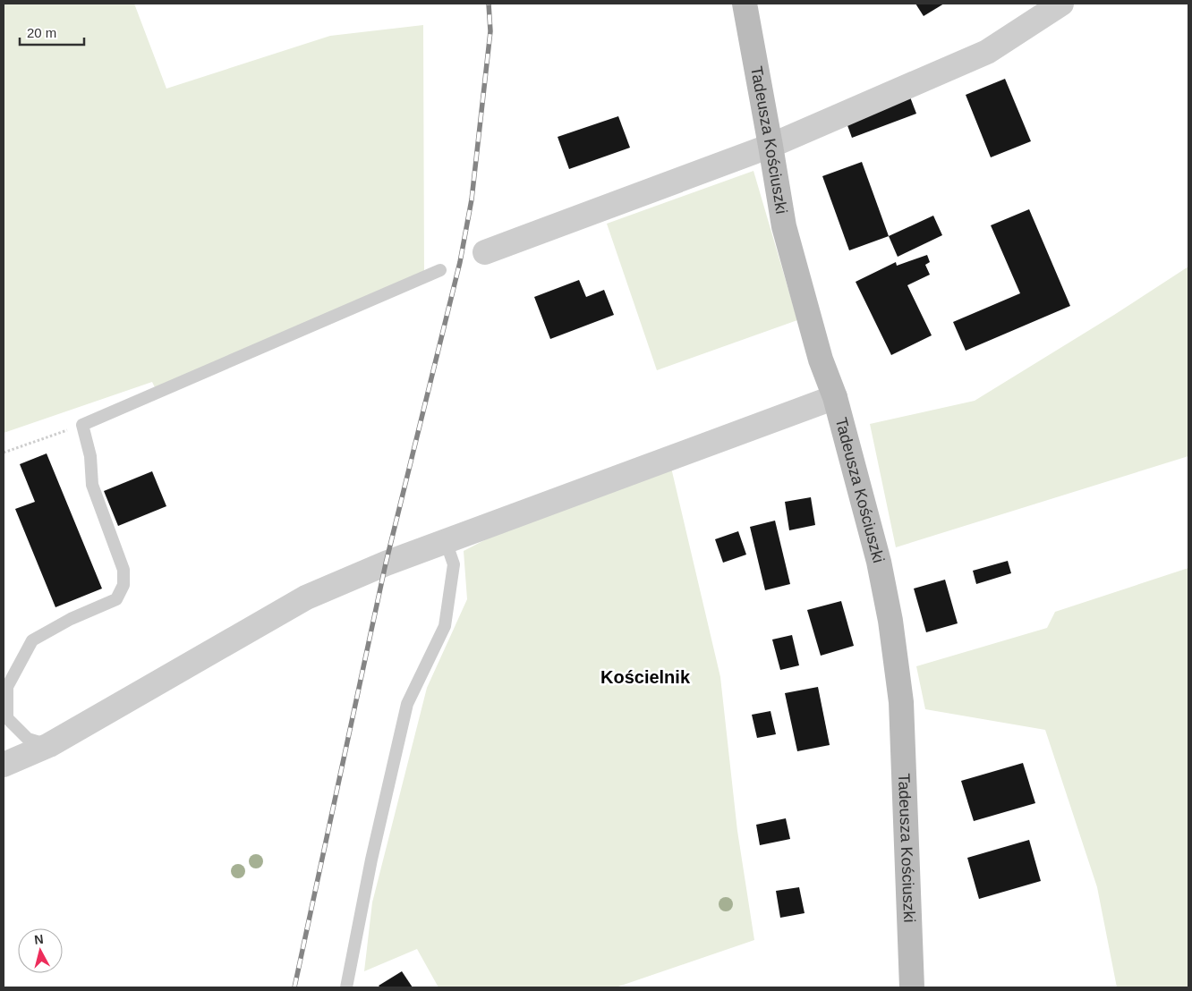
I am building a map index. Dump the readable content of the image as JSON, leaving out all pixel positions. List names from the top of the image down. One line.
{"streets":{"main road":["Tadeusza Kościuszki"]},"districts":["Kościelnik"],"scale_bar":"20 m","north":"top"}
